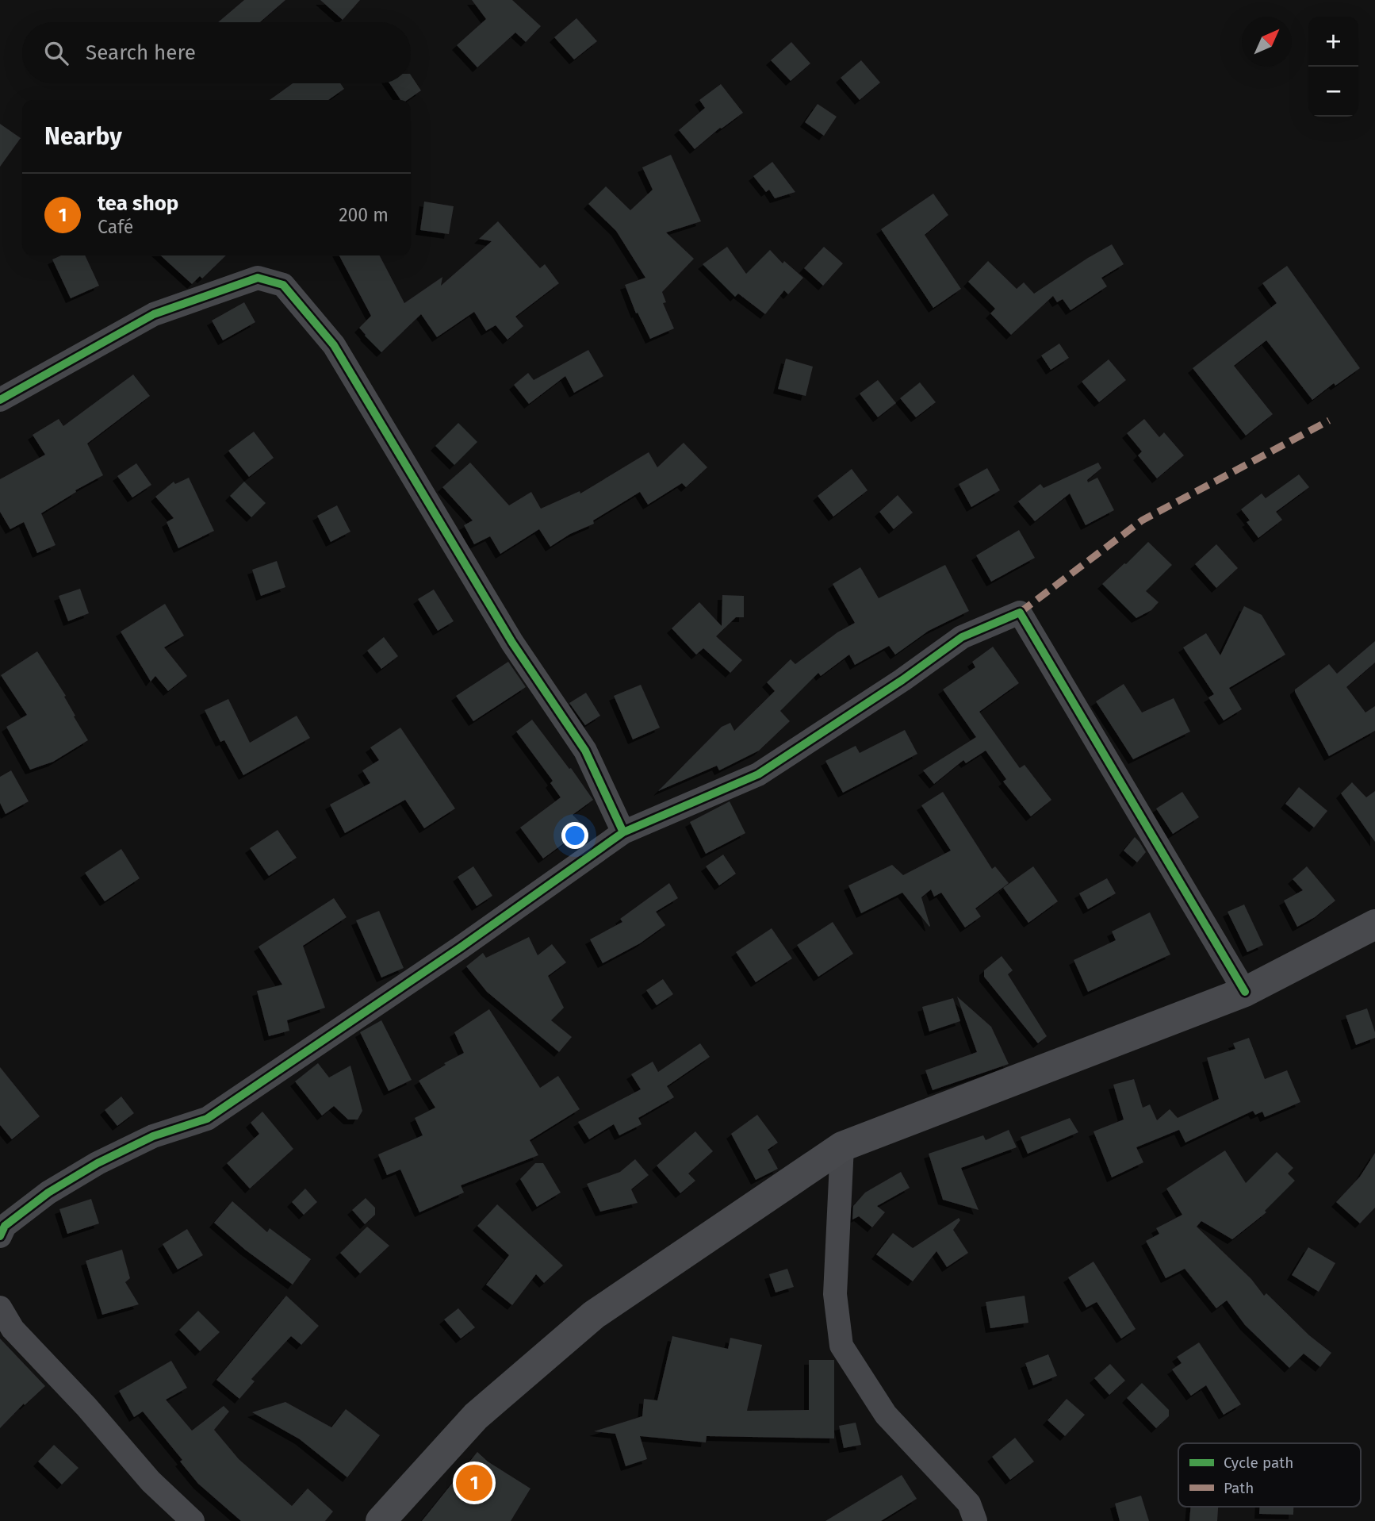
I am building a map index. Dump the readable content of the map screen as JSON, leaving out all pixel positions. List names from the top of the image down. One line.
{"legend":["Cycle path","Path"],"north":"top right","page":{"map_buttons":["+","−"],"search":"Search here","heading":"Nearby","list":[{"mark":"1","name":"tea shop","note":"Café","value":"200 m"}],"pins":"1"}}
